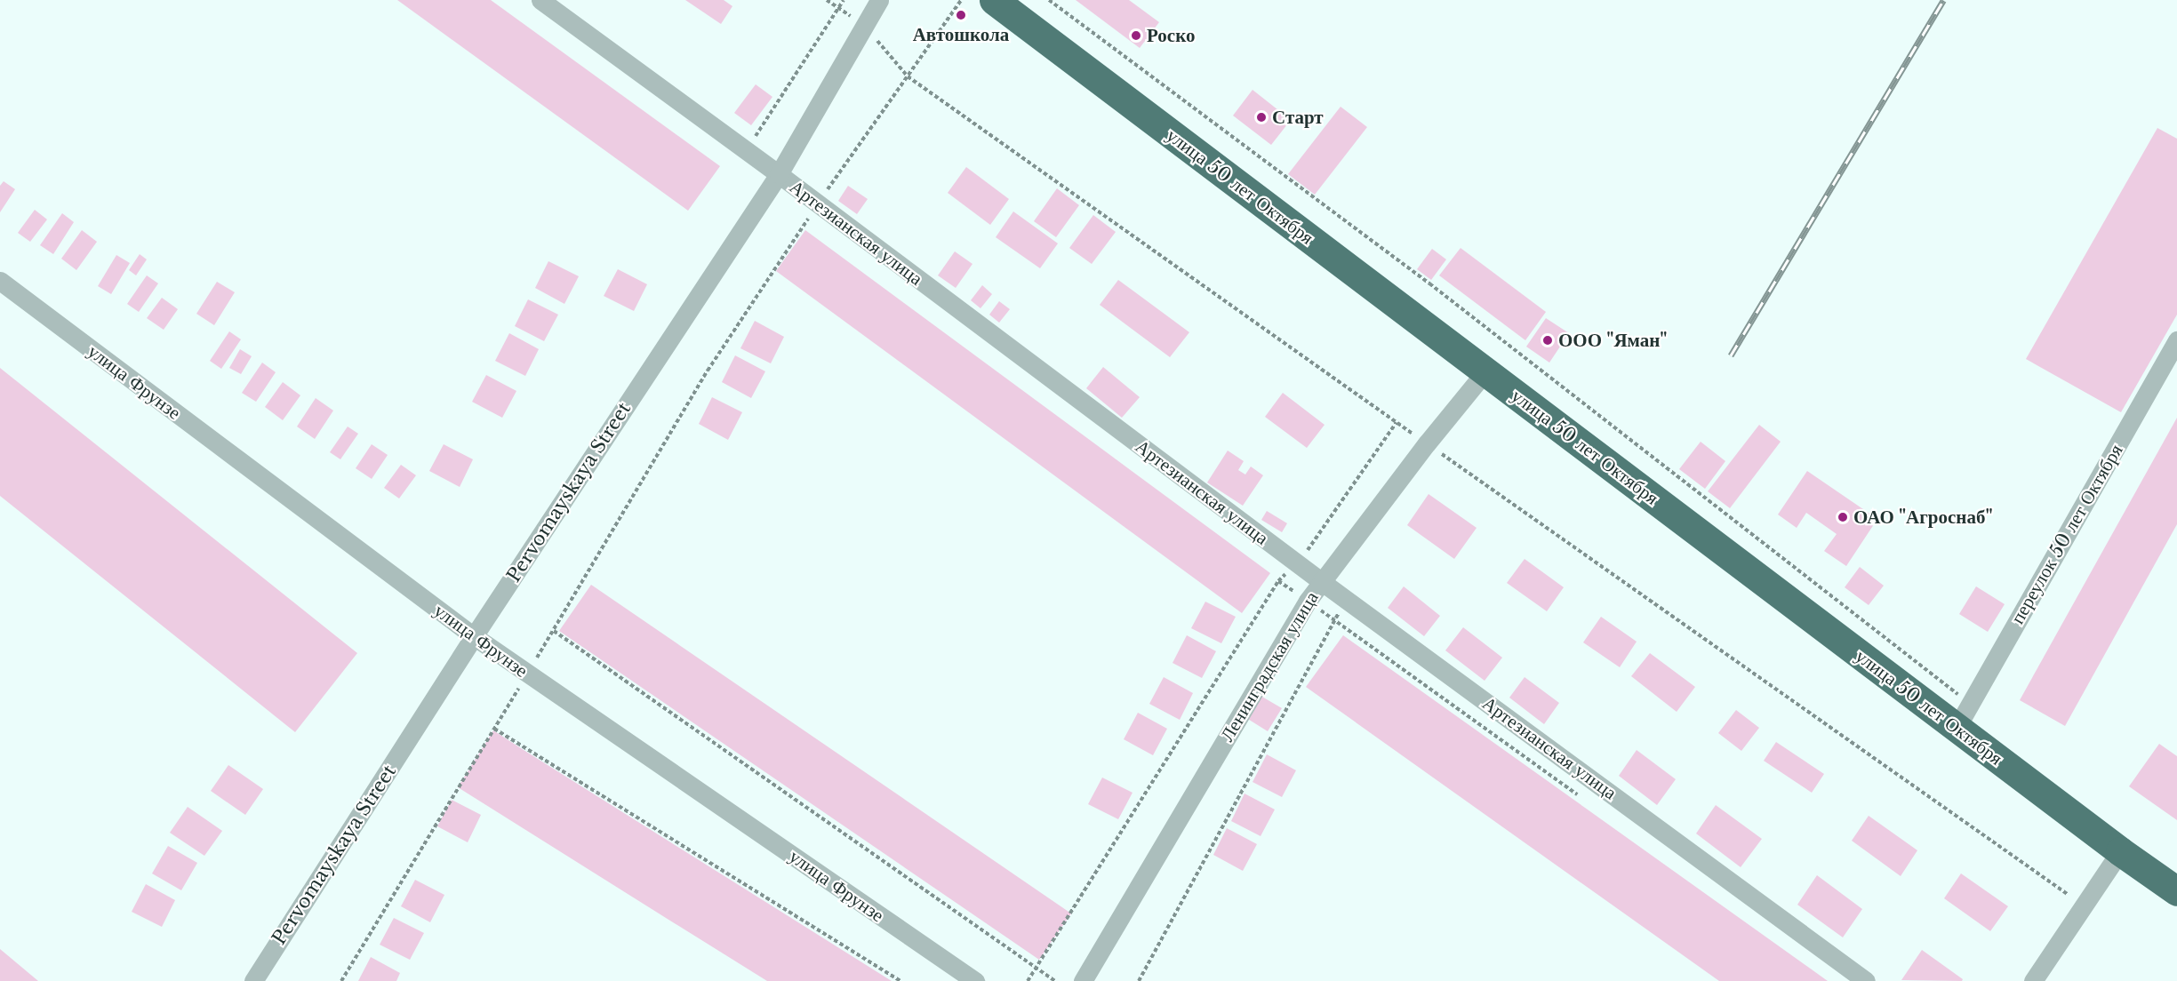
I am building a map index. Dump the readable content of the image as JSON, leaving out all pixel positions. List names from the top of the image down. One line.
{"streets":{"highway":["улица 50 лет Октября"],"street":["Артезианская улица","улица Фрунзе","Pervomayskaya Street","переулок 50 лет Октября","Ленинградская улица"]},"crossings":[["улица 50 лет Октября","переулок 50 лет Октября"],["улица 50 лет Октября","Ленинградская улица"],["Артезианская улица","Pervomayskaya Street"],["Артезианская улица","Ленинградская улица"],["улица Фрунзе","Pervomayskaya Street"]],"places":["Автошкола","Роско","Старт","ООО \"Яман\"","ОАО \"Агроснаб\""]}
